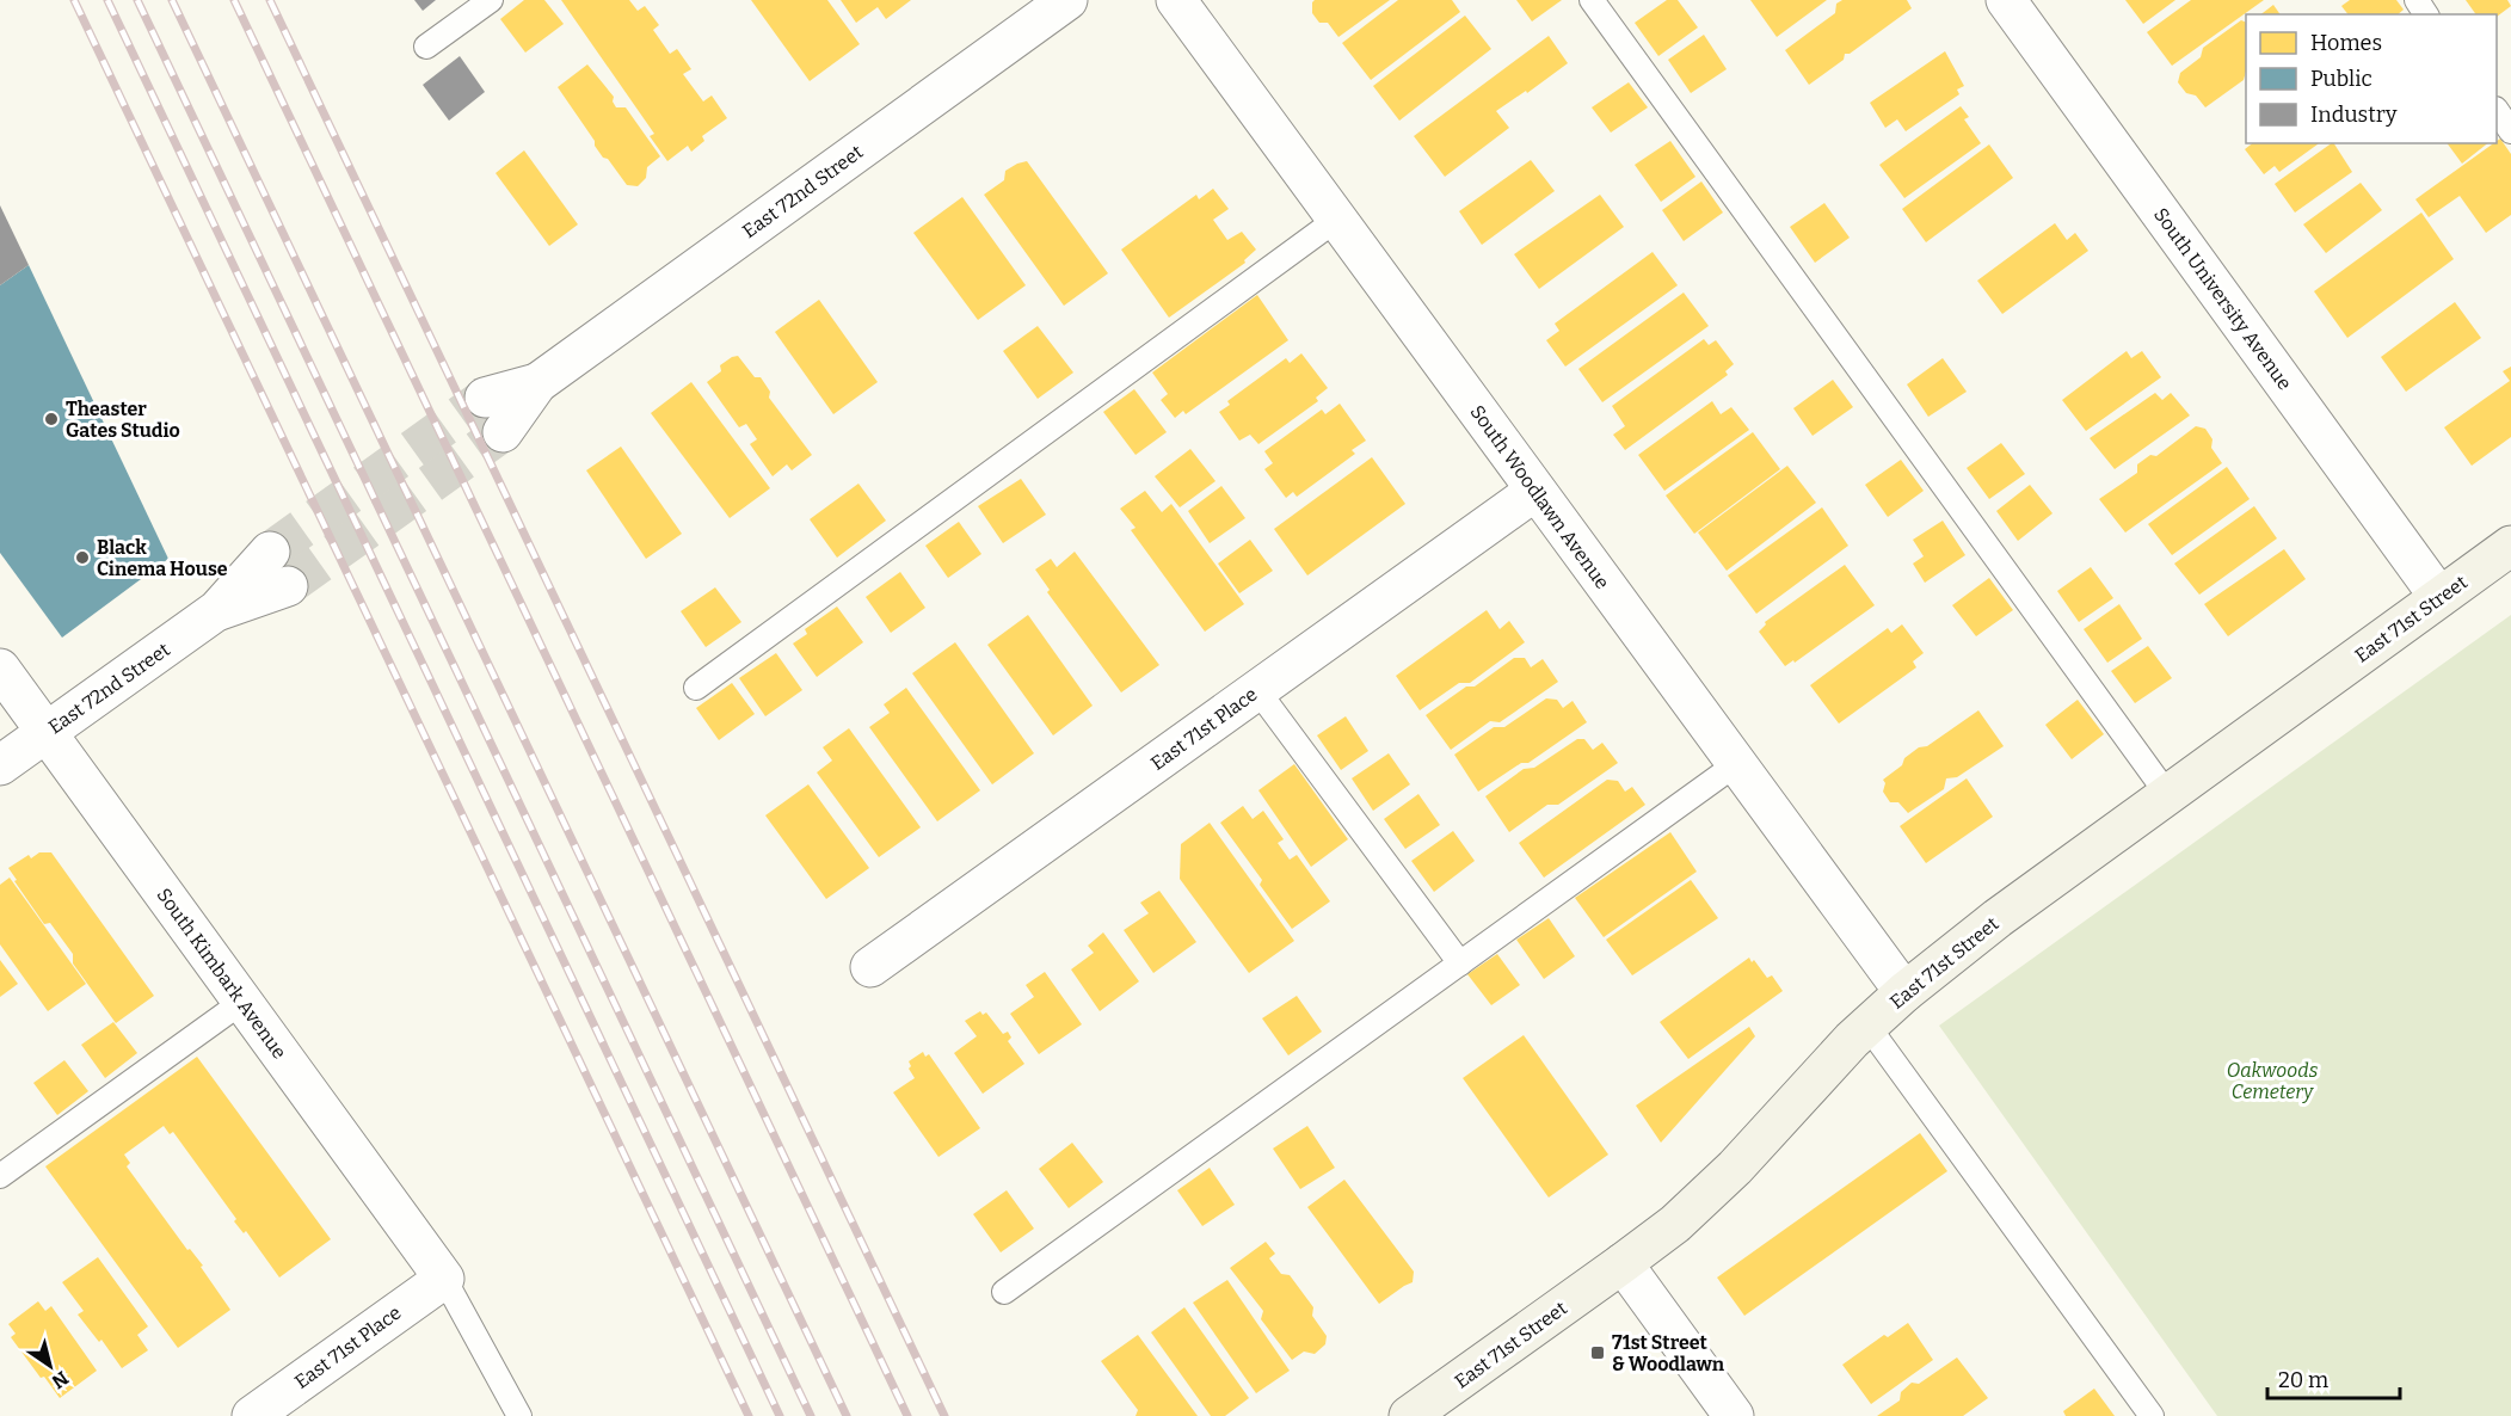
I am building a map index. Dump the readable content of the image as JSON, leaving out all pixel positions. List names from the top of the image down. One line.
{"streets":{"main road":["East 71st Street"],"street":["East 72nd Street","South University Avenue","South Woodlawn Avenue","East 71st Place","South Kimbark Avenue"]},"crossings":[["East 72nd Street","South Kimbark Avenue"],["South University Avenue","East 71st Street"],["South Woodlawn Avenue","East 71st Street"],["South Woodlawn Avenue","East 71st Place"],["East 71st Place","South Kimbark Avenue"]],"parks":["Oakwoods Cemetery"],"places":{"other":["Theaster Gates Studio","Black Cinema House"],"transit":["71st Street & Woodlawn"]},"legend":["Homes","Public","Industry"],"scale_bar":"20 m","north":"bottom right"}
